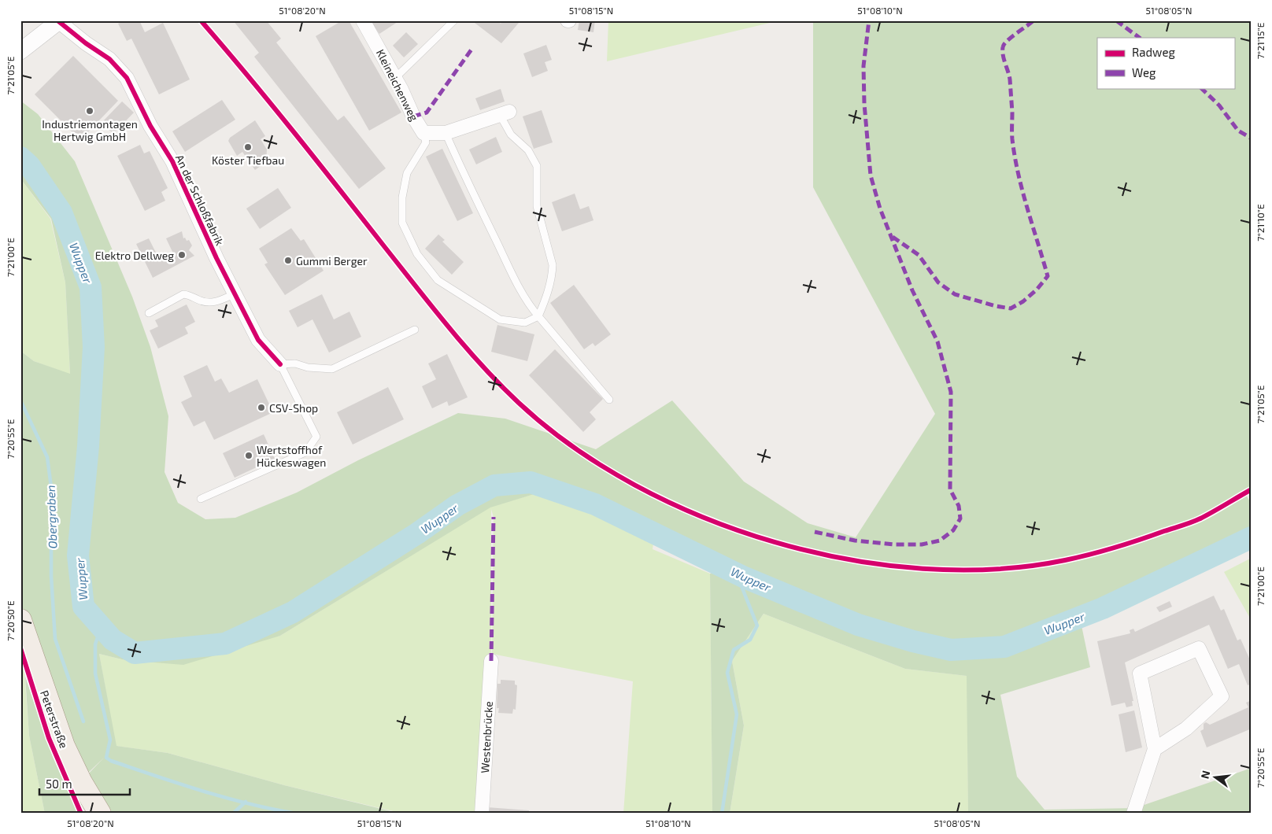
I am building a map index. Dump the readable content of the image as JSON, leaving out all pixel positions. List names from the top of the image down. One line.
{"streets":{"main road":["Peterstraße"],"street":["Kleineichenweg","An der Schloßfabrik","Westenbrücke"]},"water":["Wupper","Obergraben"],"places":["Industriemontagen Hertwig GmbH","Köster Tiefbau","Elektro Dellweg","Gummi Berger","CSV-Shop","Wertstoffhof Hückeswagen"],"legend":["Radweg","Weg"],"scale_bar":"50 m","north":"left","coordinates":["51°08'20\"N","51°08'15\"N","51°08'10\"N","51°08'05\"N","7°21'15\"E","7°21'05\"E","7°21'10\"E","7°21'00\"E","7°20'55\"E","7°20'50\"E"]}
